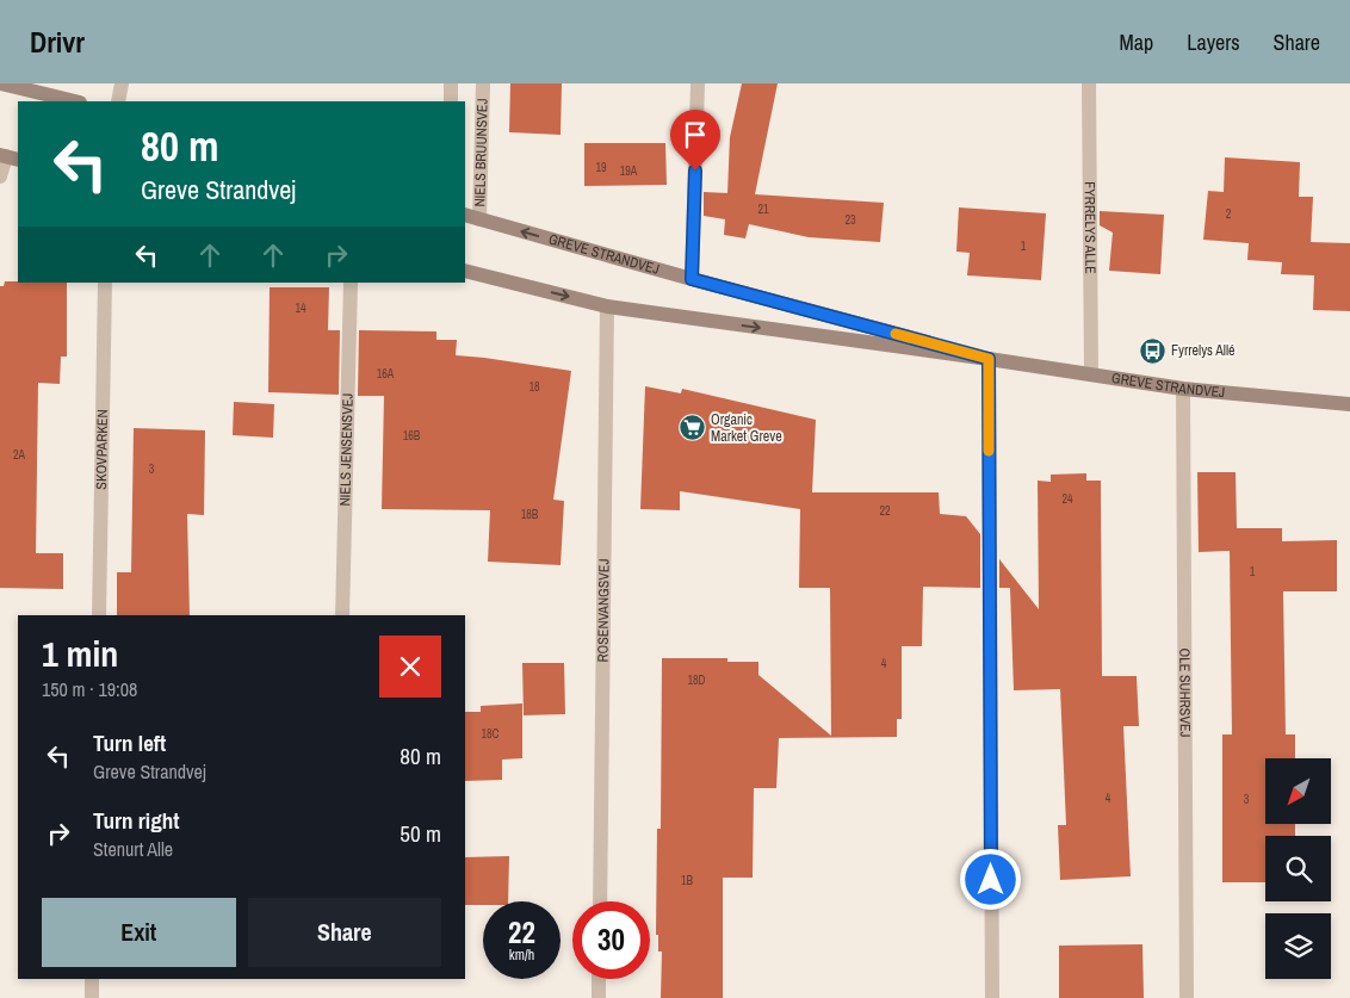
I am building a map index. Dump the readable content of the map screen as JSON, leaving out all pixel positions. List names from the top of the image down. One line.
{"streets":{"main road":["GREVE STRANDVEJ"],"street":["NIELS BRUUNSVEJ","FYRRELYS ALLE","SKOVPARKEN","NIELS JENSENSVEJ","ROSENVANGSVEJ","OLE SUHRSVEJ"]},"crossings":[["NIELS BRUUNSVEJ","GREVE STRANDVEJ"],["FYRRELYS ALLE","GREVE STRANDVEJ"],["GREVE STRANDVEJ","ROSENVANGSVEJ"],["GREVE STRANDVEJ","OLE SUHRSVEJ"]],"places":{"bus stop":["Fyrrelys Allé"],"supermarket":["Organic Market Greve"]},"house_numbers":["19","19A","21","2","23","1","14","16A","18","16B","2A","3","24","22","18B","1","4","18D","18C","4","3","1B"],"north":"bottom left","page":{"header":"Drivr","nav":["Map","Layers","Share"],"turn":["80 m","Greve Strandvej"],"heading":["1 min","150 m · 19:08"],"list":[{"name":"Turn left","note":"Greve Strandvej","value":"80 m"},{"name":"Turn right","note":"Stenurt Alle","value":"50 m"}],"buttons":["Exit","Share"],"speed":"22 km/h","limit":"30"}}
